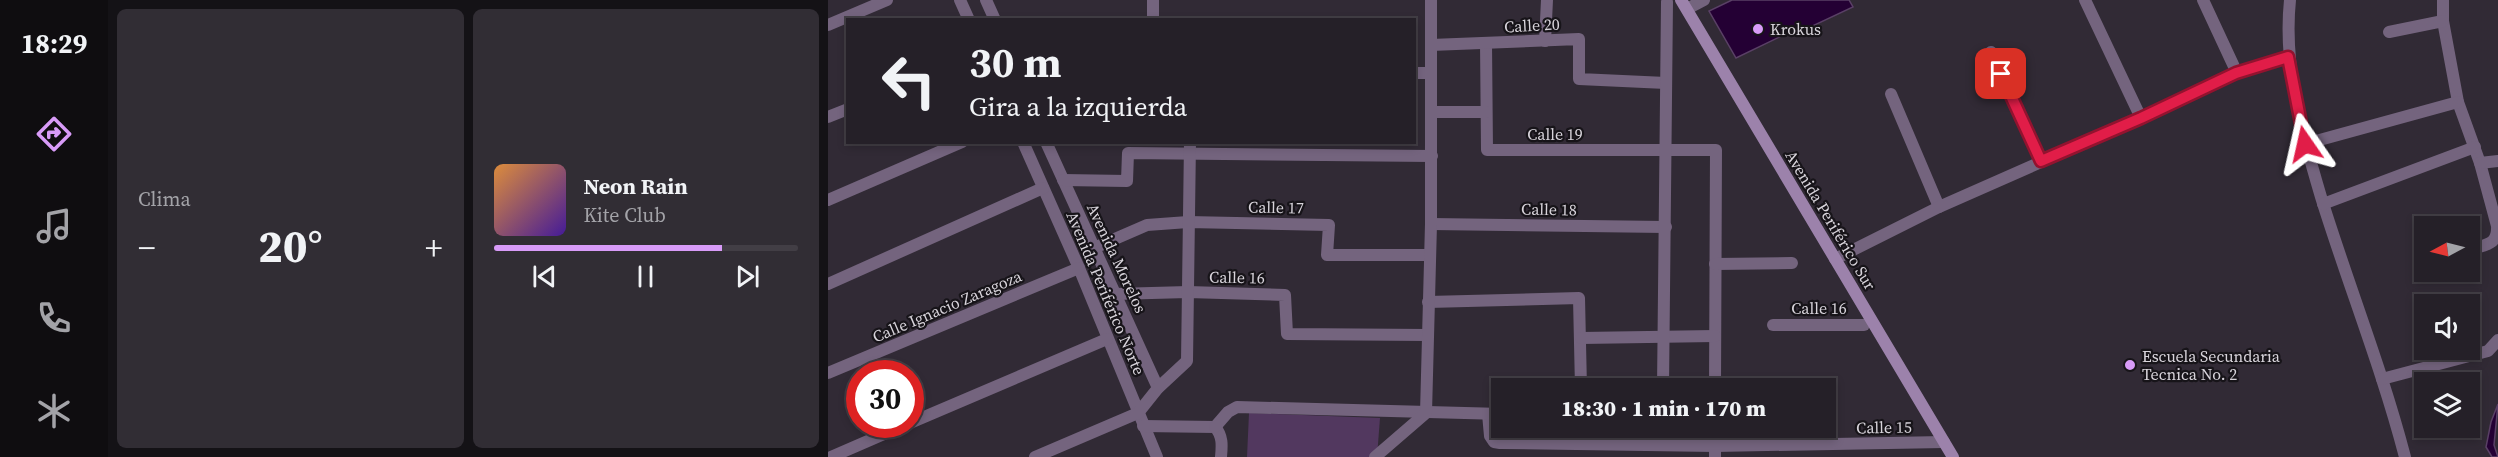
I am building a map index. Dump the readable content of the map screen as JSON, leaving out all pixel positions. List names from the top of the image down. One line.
{"streets":{"street":["Calle 20","Calle 19","Calle 17","Calle 18","Avenida Periférico Sur","Avenida Morelos","Calle 16","Avenida Periférico Norte","Calle Ignacio Zaragoza","Calle 15"]},"crossings":[["Calle 17","Avenida Morelos"],["Avenida Periférico Sur","Calle 15"],["Avenida Morelos","Calle 16"],["Avenida Periférico Norte","Calle Ignacio Zaragoza"]],"places":["Krokus","Escuela Secundaria Tecnica No. 2"],"north":"left","page":{"tabs":"18:29","tile":"Clima","turn":["30 m","Gira a la izquierda"],"song":["Neon Rain","Kite Club"],"heat":["−","20°","+"],"limit":"30","trip":"18:30 · 1 min · 170 m"}}
